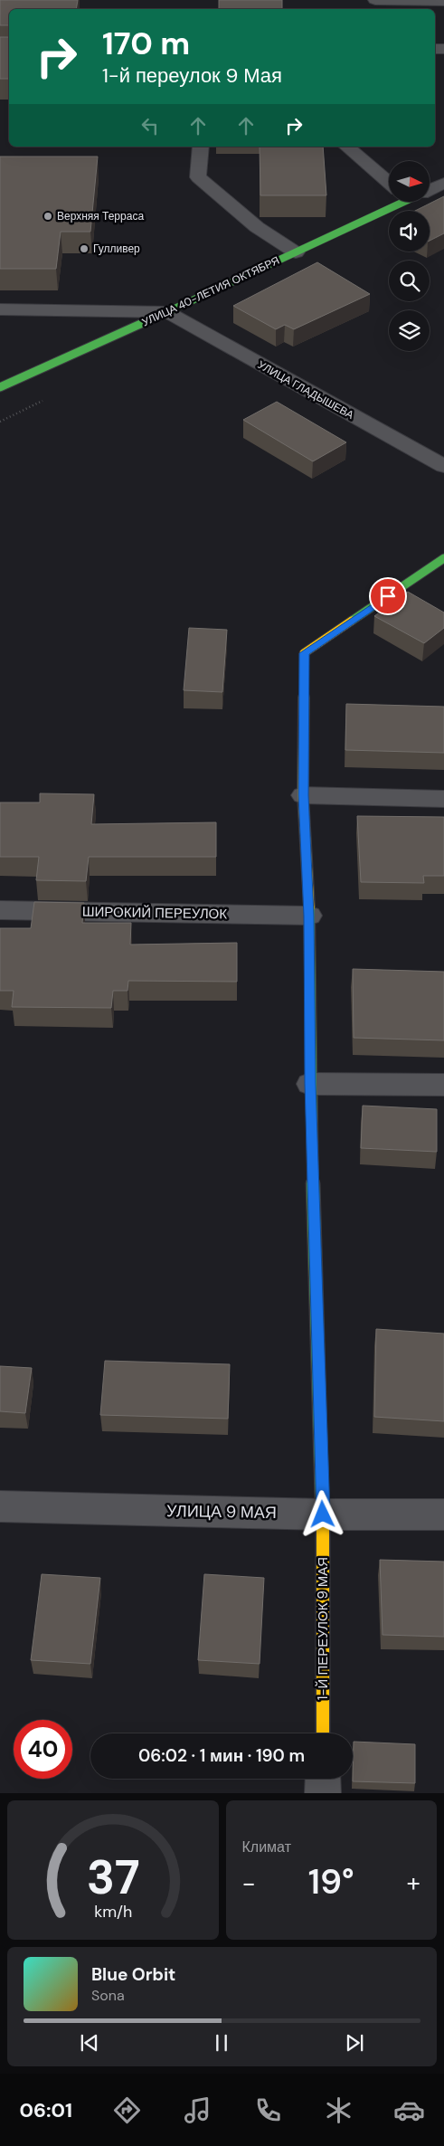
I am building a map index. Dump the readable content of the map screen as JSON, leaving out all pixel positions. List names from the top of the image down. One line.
{"streets":{"street":["УЛИЦА 40-ЛЕТИЯ ОКТЯБРЯ","УЛИЦА ГЛАДЫШЕВА","ШИРОКИЙ ПЕРЕУЛОК","УЛИЦА 9 МАЯ","1-Й ПЕРЕУЛОК 9 МАЯ"]},"crossings":[["УЛИЦА 40-ЛЕТИЯ ОКТЯБРЯ","УЛИЦА ГЛАДЫШЕВА"],["ШИРОКИЙ ПЕРЕУЛОК","1-Й ПЕРЕУЛОК 9 МАЯ"],["УЛИЦА 9 МАЯ","1-Й ПЕРЕУЛОК 9 МАЯ"]],"places":["Верхняя Терраса","Гулливер"],"north":"right","page":{"turn":["170 m","1-й переулок 9 Мая"],"limit":"40","trip":"06:02 · 1 мин · 190 m","tile":"Климат","heat":["−","19°","+"],"song":["Blue Orbit","Sona"],"tabs":"06:01","gauge":["37","km/h"]}}
